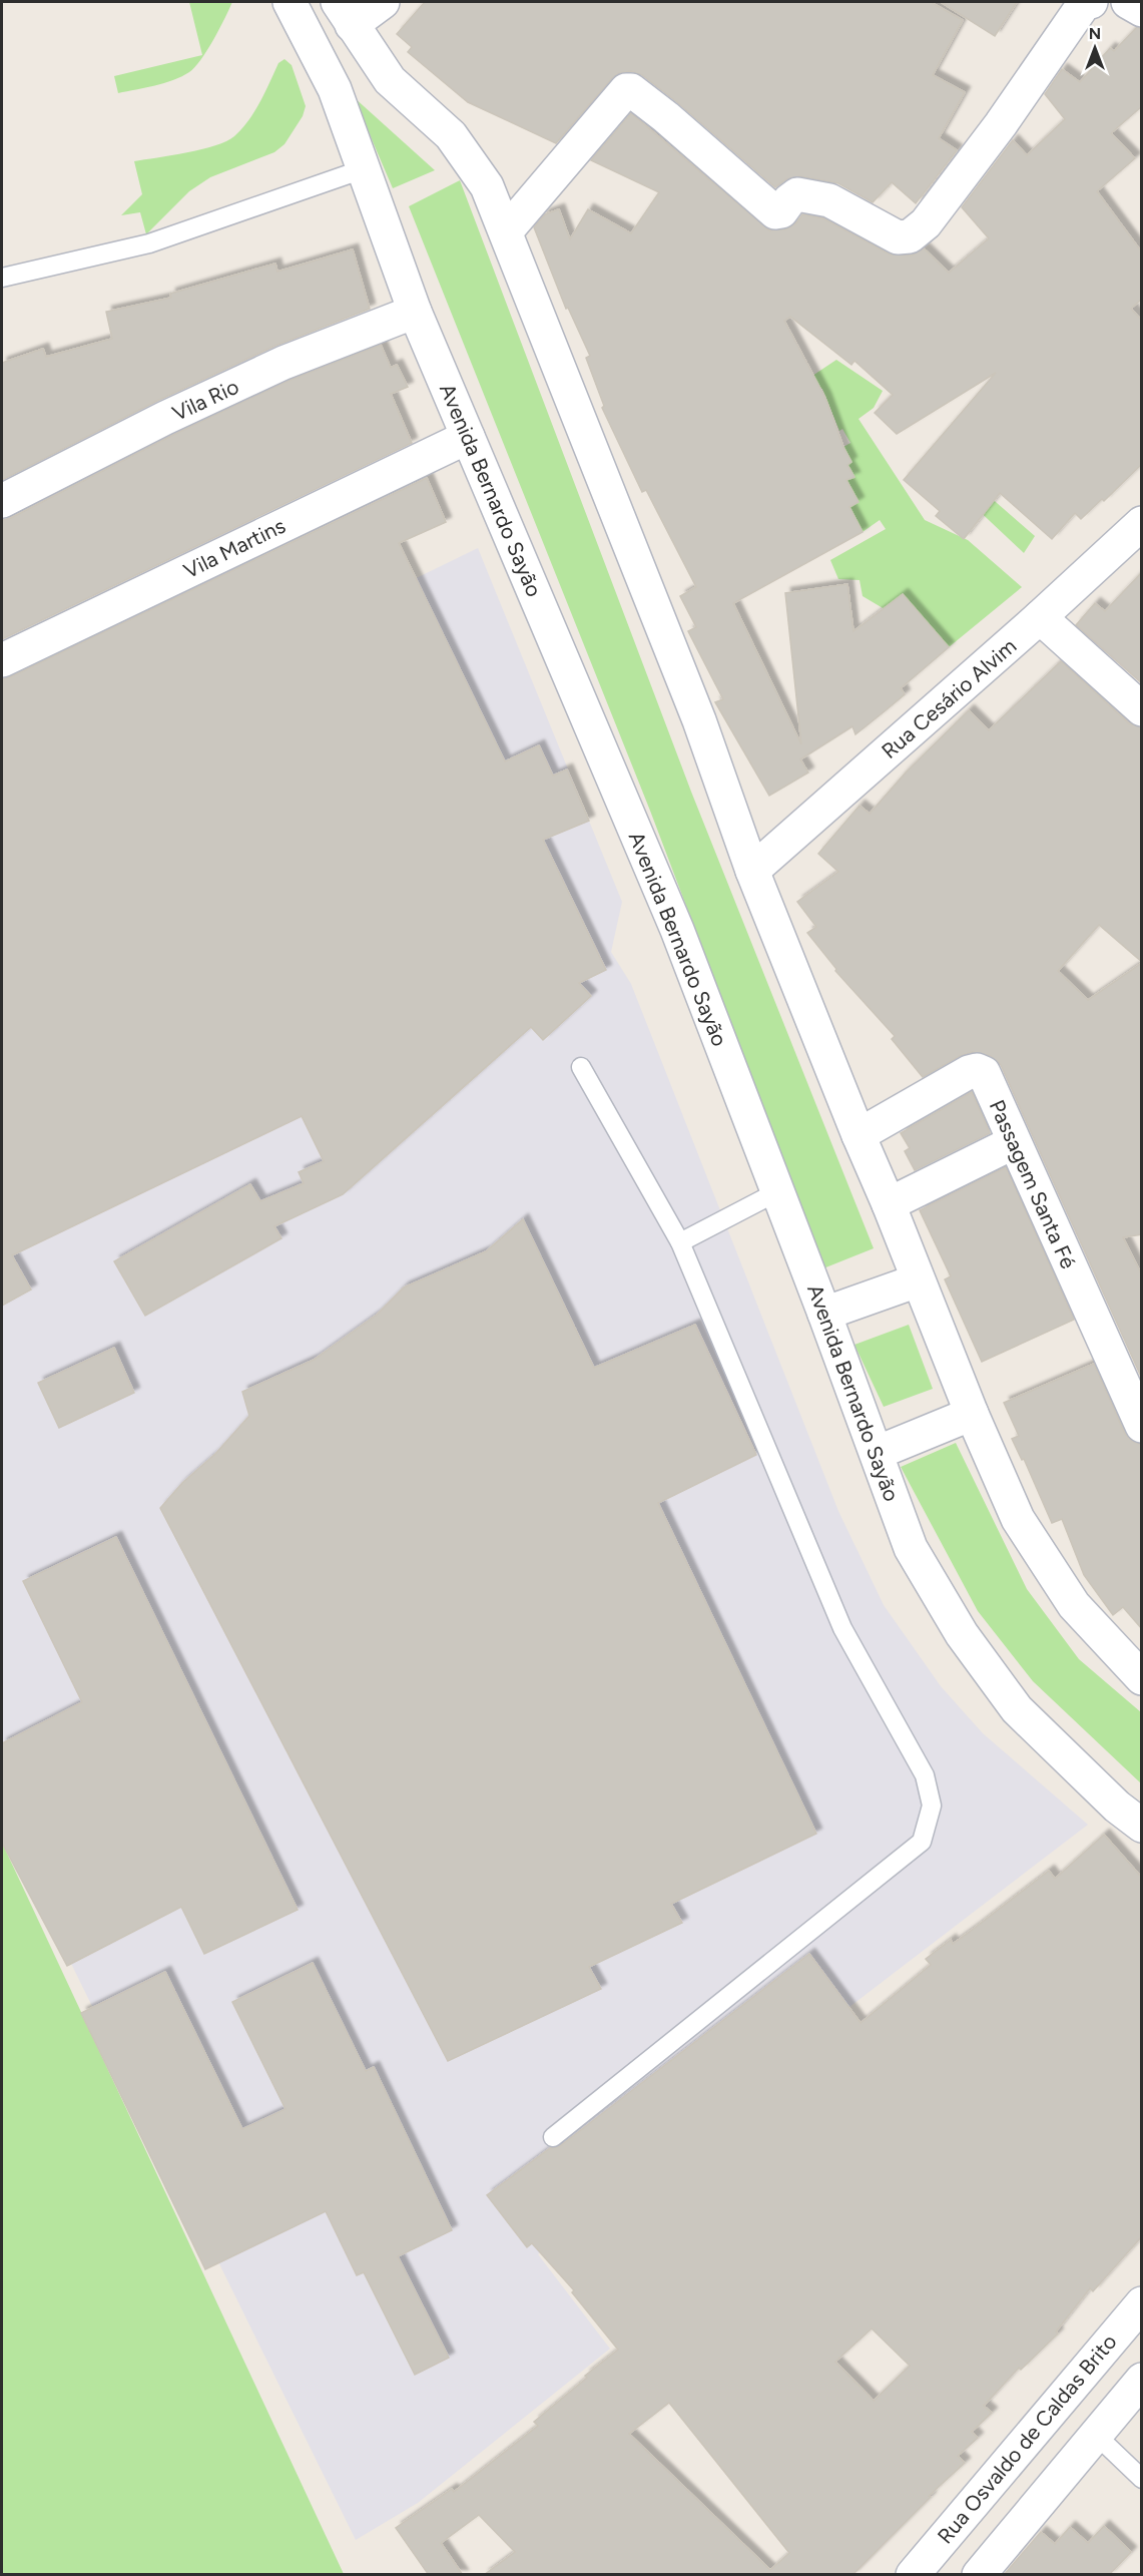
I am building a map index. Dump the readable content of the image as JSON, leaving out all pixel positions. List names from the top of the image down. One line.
{"streets":{"street":["Vila Rio","Avenida Bernardo Sayão","Vila Martins","Rua Cesário Alvim","Passagem Santa Fé","Rua Osvaldo de Caldas Brito"]},"crossings":[["Vila Rio","Avenida Bernardo Sayão"],["Avenida Bernardo Sayão","Vila Martins"]],"north":"top"}
